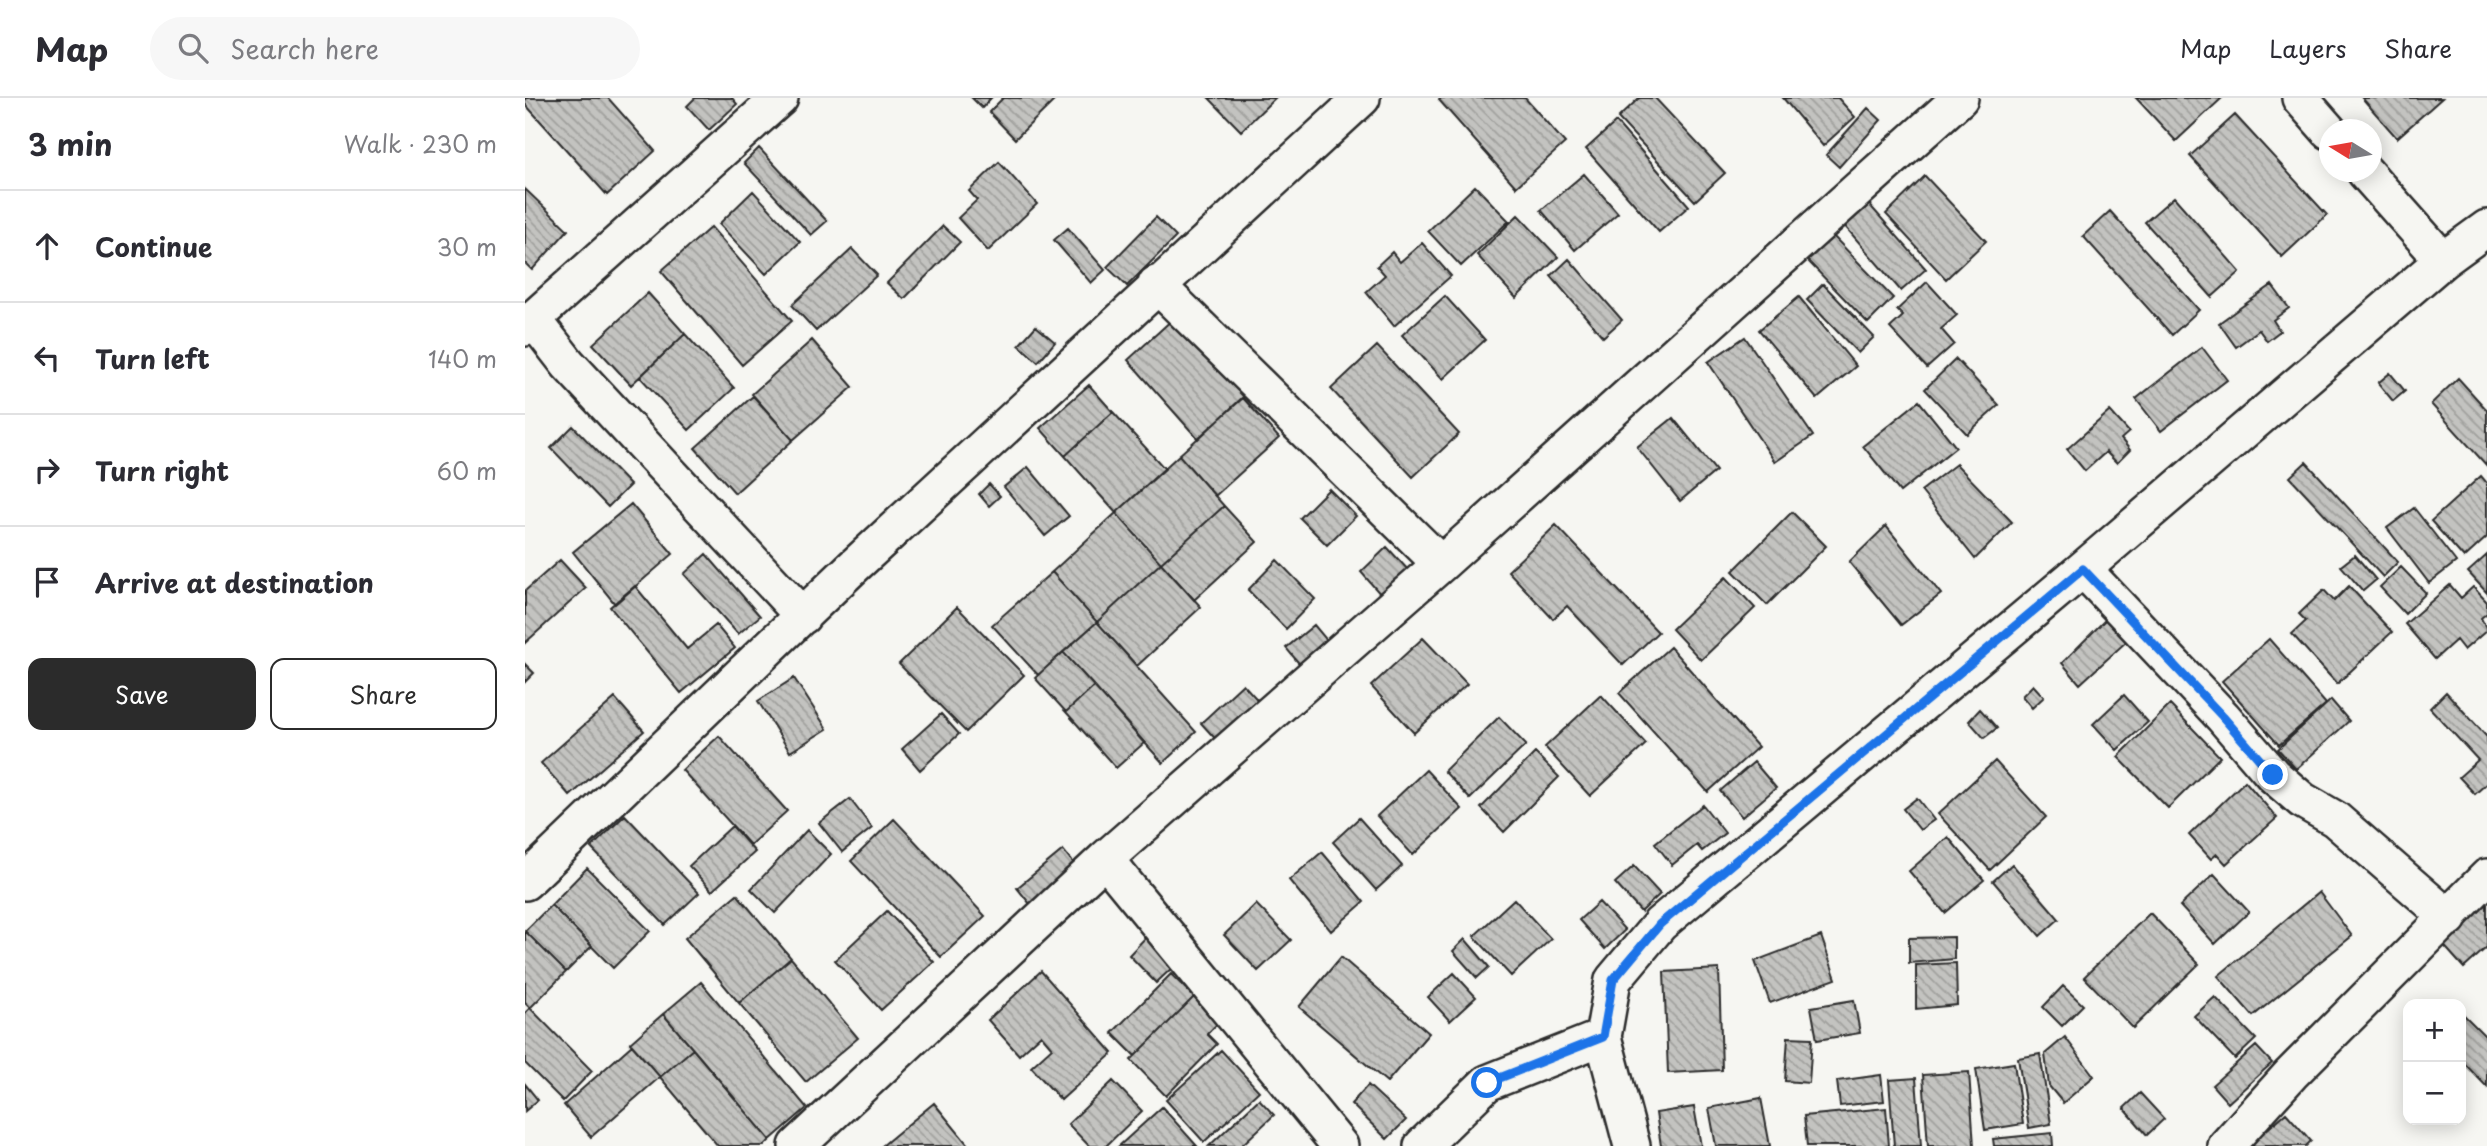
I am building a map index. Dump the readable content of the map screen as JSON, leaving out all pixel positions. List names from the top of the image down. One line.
{"north":"left","page":{"header":"Map","search":"Search here","nav":["Map","Layers","Share"],"heading":["3 min","Walk · 230 m"],"list":[["Continue","30 m"],["Turn left","140 m"],["Turn right","60 m"],"Arrive at destination"],"buttons":["Save","Share"],"map_buttons":["+","−"]}}
